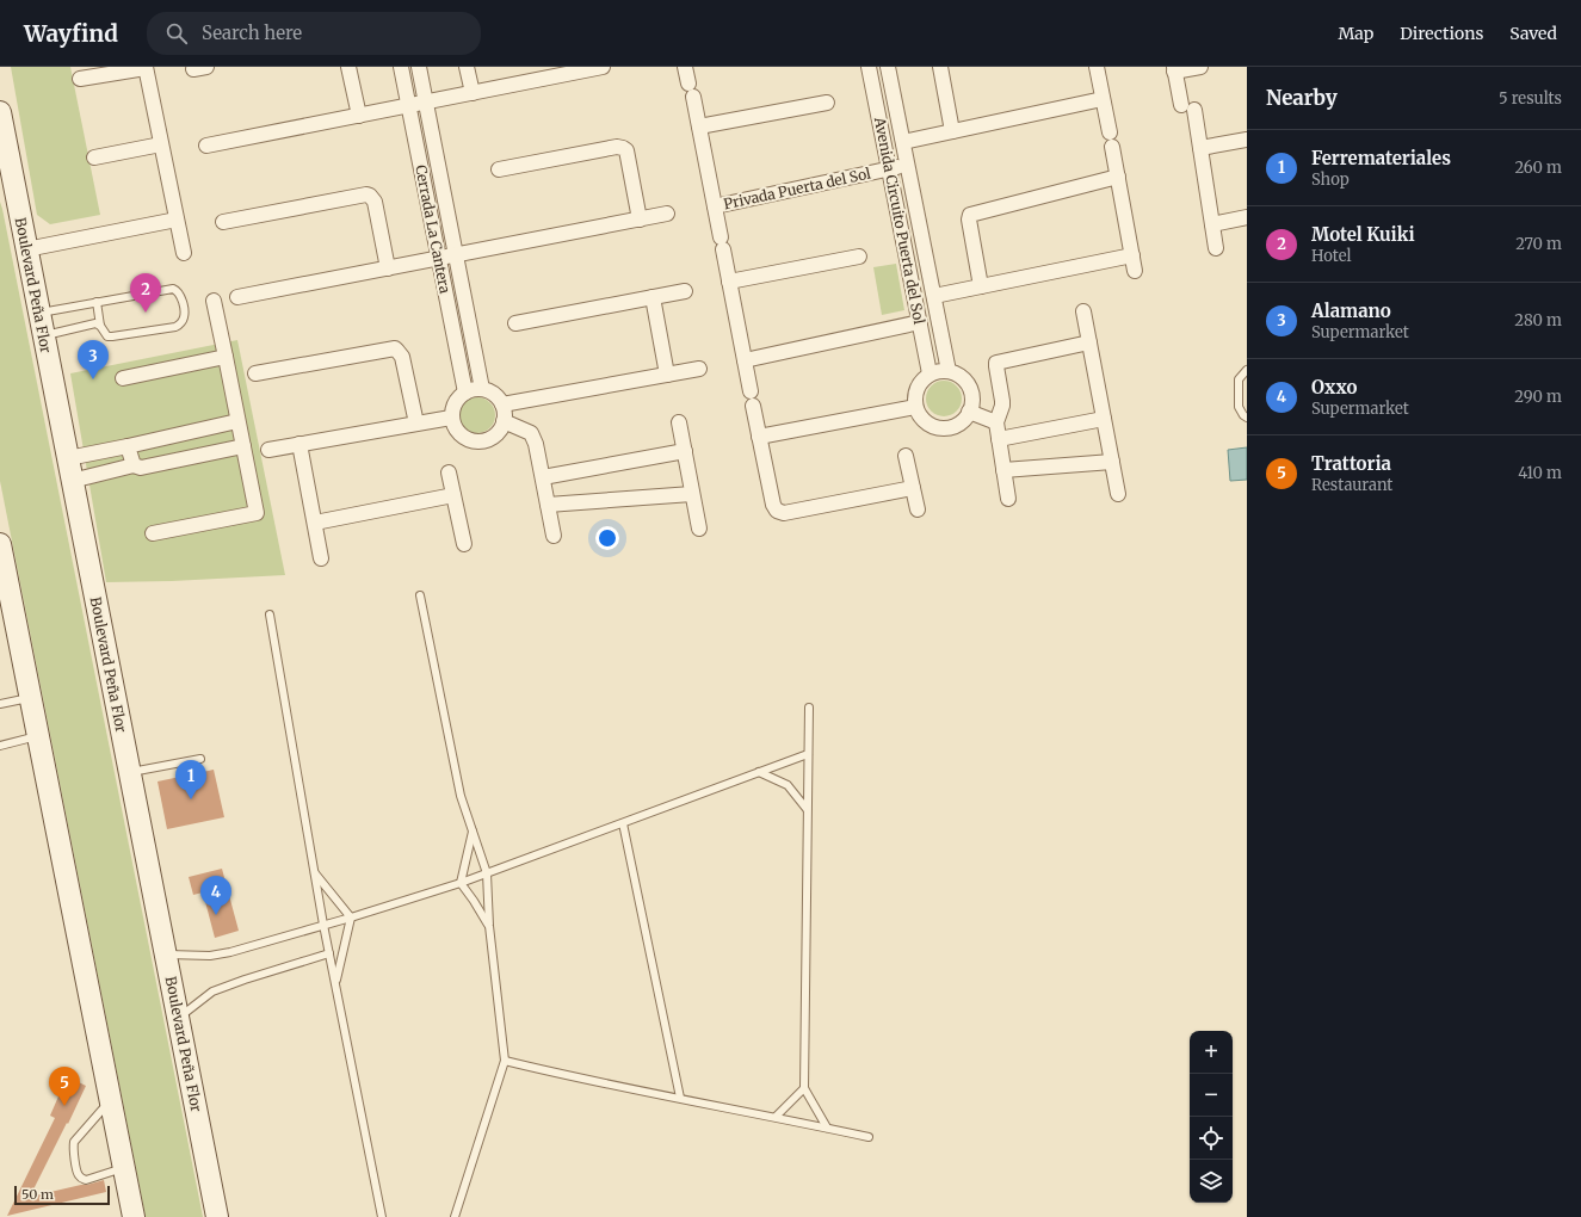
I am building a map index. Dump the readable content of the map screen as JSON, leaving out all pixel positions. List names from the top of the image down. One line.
{"streets":{"main road":["Boulevard Peña Flor"],"street":["Privada Puerta del Sol","Avenida Circuito Puerta del Sol","Cerrada La Cantera"]},"crossings":[["Privada Puerta del Sol","Avenida Circuito Puerta del Sol"]],"scale_bar":"50 m","page":{"header":"Wayfind","search":"Search here","nav":["Map","Directions","Saved"],"heading":["Nearby","5 results"],"list":[{"mark":"1","name":"Ferremateriales","note":"Shop","value":"260 m"},{"mark":"2","name":"Motel Kuiki","note":"Hotel","value":"270 m"},{"mark":"3","name":"Alamano","note":"Supermarket","value":"280 m"},{"mark":"4","name":"Oxxo","note":"Supermarket","value":"290 m"},{"mark":"5","name":"Trattoria","note":"Restaurant","value":"410 m"}],"pins":["2","3","1","4","5"],"map_buttons":["+","−"],"scale":"50 m"}}
